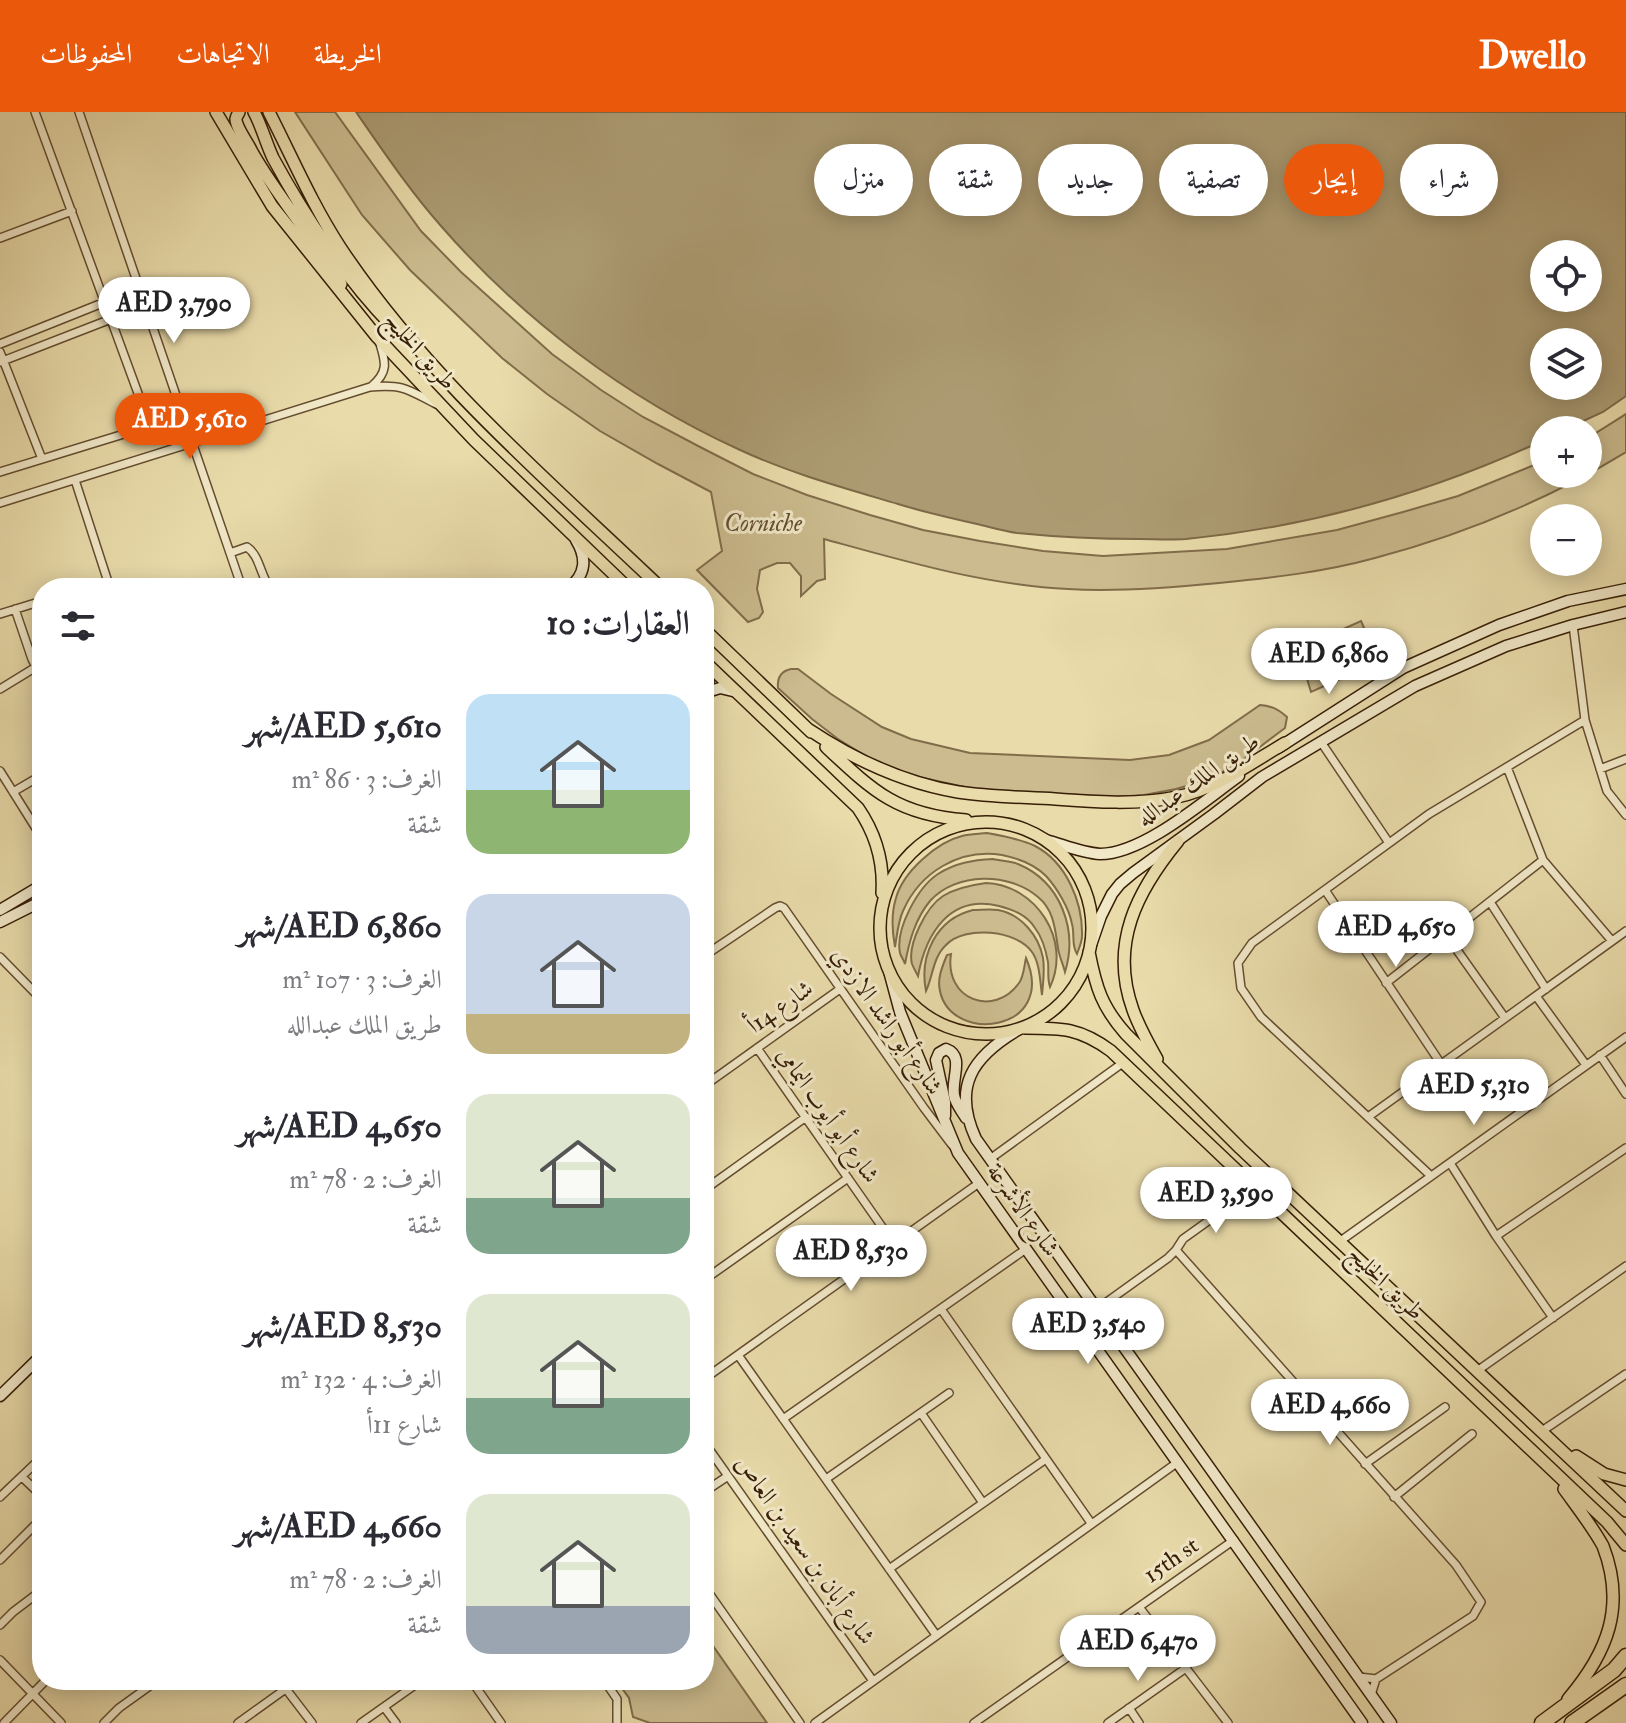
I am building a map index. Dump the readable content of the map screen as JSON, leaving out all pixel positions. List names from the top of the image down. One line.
{"streets":{"main road":["طريق الخليج"],"street":["طريق الملك عبدالله","شارع 14أ","شارع أبو راشد الازدي","شارع أبو أيوب اليمامي","شارع الأشرعة","شارع أبان بن سعيد بن العاص","15th st"]},"crossings":[["طريق الخليج","طريق الملك عبدالله"],["طريق الخليج","شارع الأشرعة"],["طريق الملك عبدالله","شارع الأشرعة"],["شارع 14أ","شارع أبو راشد الازدي"],["شارع 14أ","شارع أبو أيوب اليمامي"],["شارع أبو راشد الازدي","شارع الأشرعة"],["شارع الأشرعة","15th st"]],"parks":["Corniche"],"page":{"header":"Dwello","nav":["الخريطة","الاتجاهات","المحفوظات"],"chip":["شراء","إيجار","تصفية","جديد","شقة","منزل"],"map_buttons":["+","−"],"price":["AED 3,790","AED 5,610","AED 6,860","AED 4,650","AED 5,310","AED 3,590","AED 8,530","AED 3,540","AED 4,660","AED 6,470"],"heading":"العقارات: 10","list":[{"name":"AED 5,610/شهر","note":"الغرف: 3 · 86 m² · شقة"},{"name":"AED 6,860/شهر","note":"الغرف: 3 · 107 m² · طريق الملك عبدالله"},{"name":"AED 4,650/شهر","note":"الغرف: 2 · 78 m² · شقة"},{"name":"AED 8,530/شهر","note":"الغرف: 4 · 132 m² · شارع 11أ"},{"name":"AED 4,660/شهر","note":"الغرف: 2 · 78 m² · شقة"}]}}
